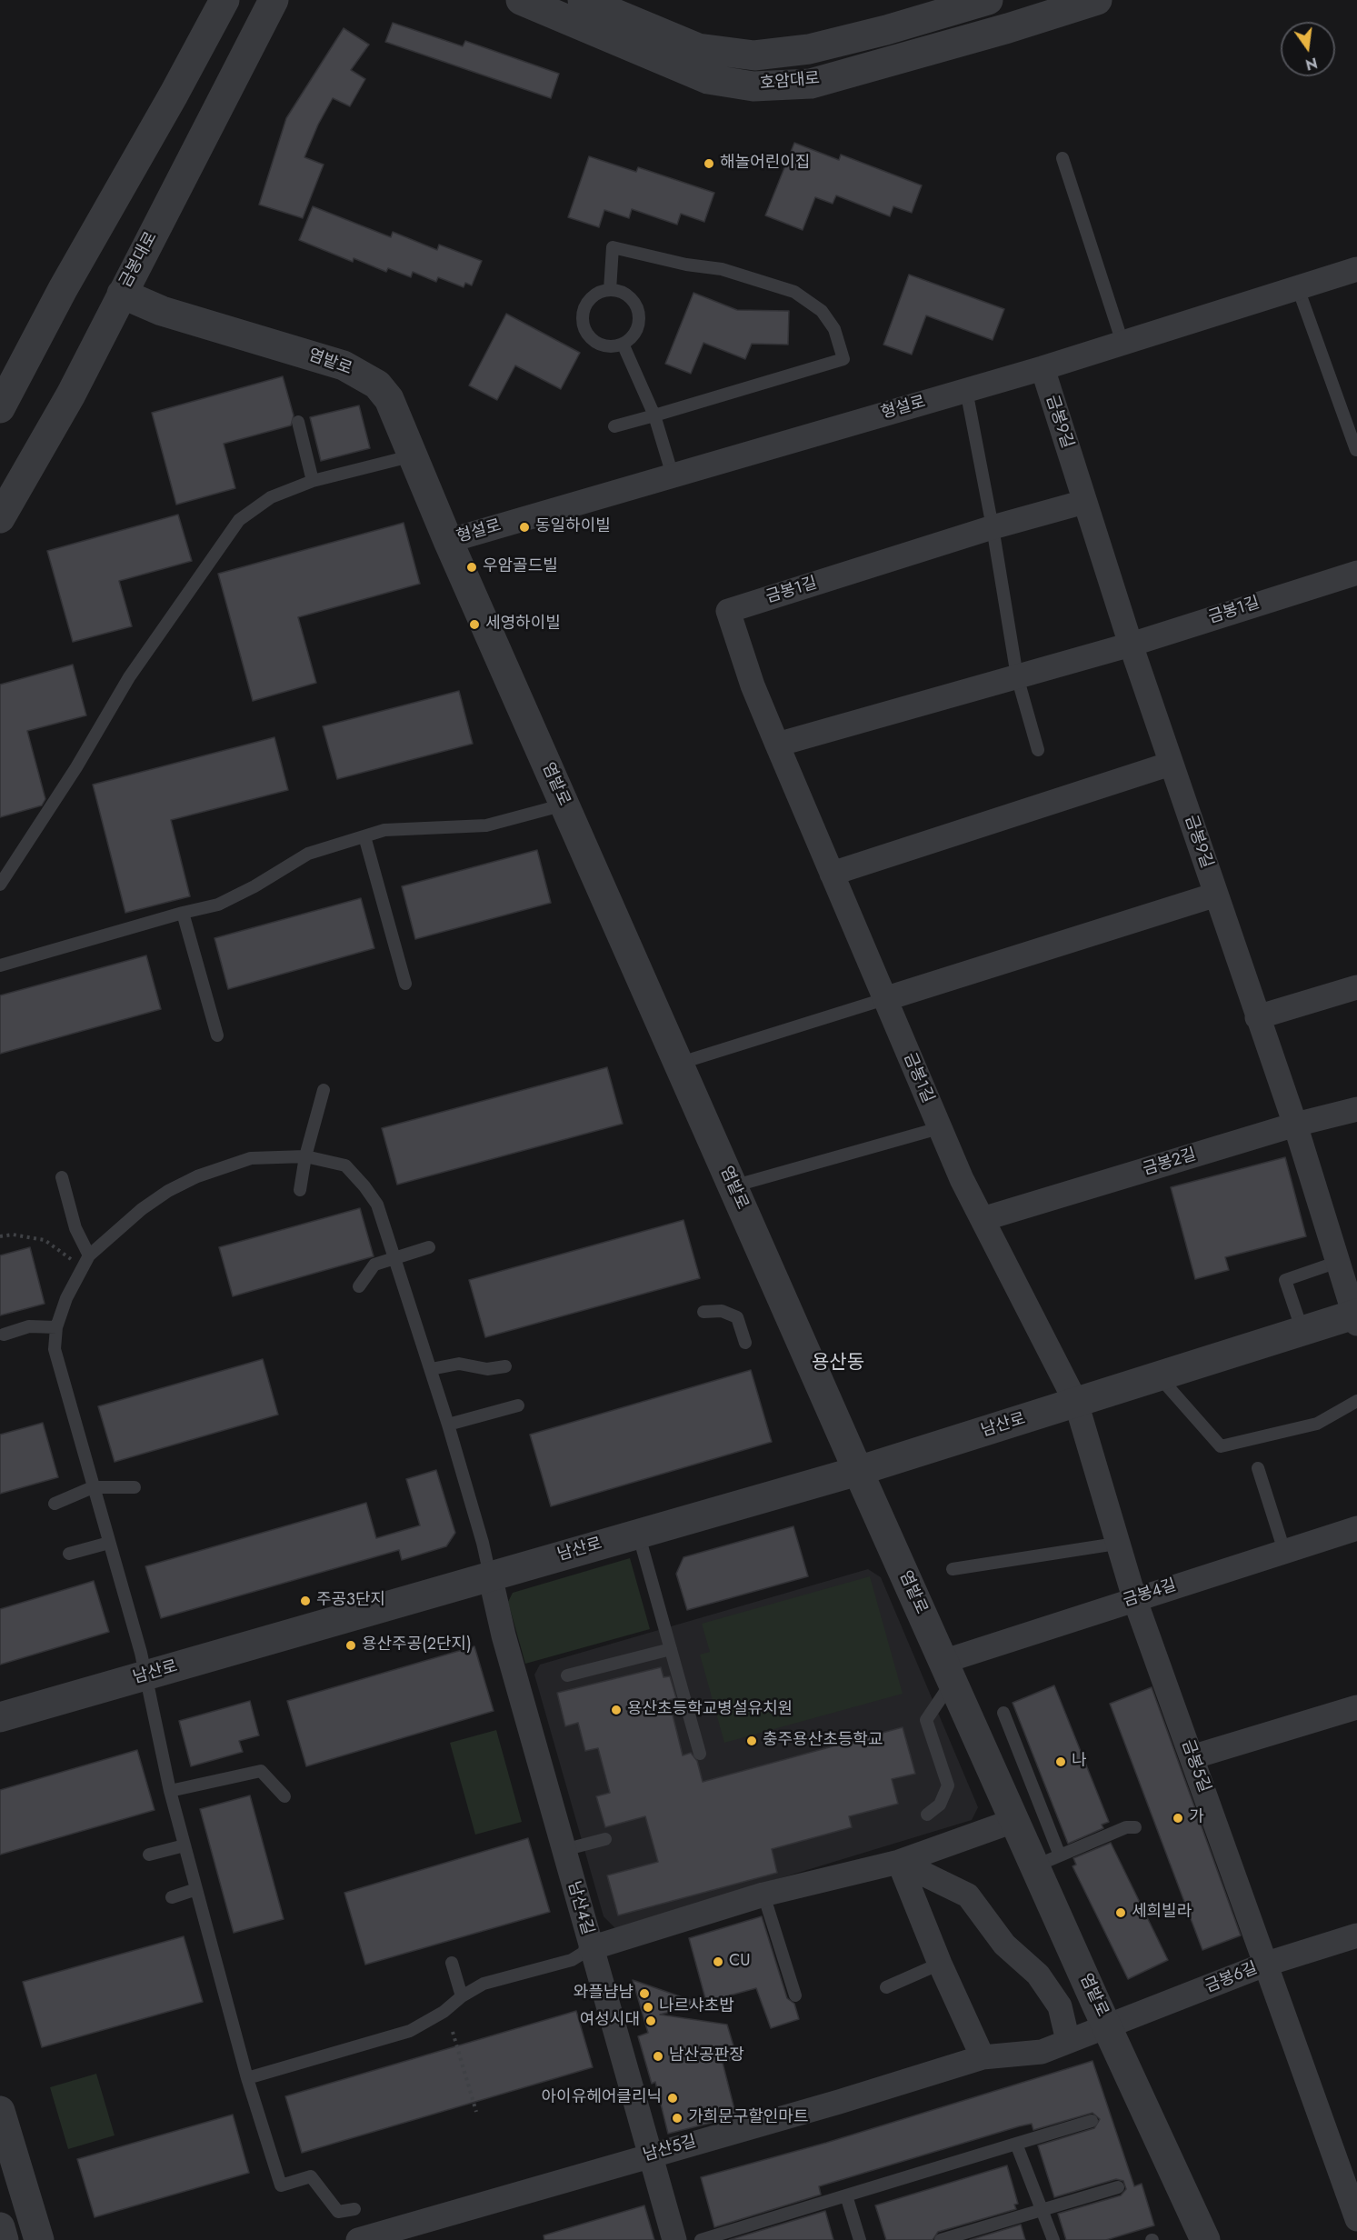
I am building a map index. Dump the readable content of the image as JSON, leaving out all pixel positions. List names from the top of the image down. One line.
{"streets":{"street":["호암대로","금봉대로","염밭로","형설로","금봉9길","금봉1길","금봉2길","남산로","금봉4길","금봉5길","남산4길","금봉6길","남산5길"]},"crossings":[["금봉대로","염밭로"],["염밭로","형설로"],["염밭로","남산로"],["염밭로","금봉4길"],["염밭로","금봉6길"],["염밭로","남산5길"],["형설로","금봉9길"],["금봉9길","금봉1길"],["금봉9길","금봉2길"],["금봉9길","남산로"],["금봉1길","금봉2길"],["금봉1길","남산로"],["금봉1길","금봉5길"],["남산로","금봉5길"],["남산로","남산4길"],["금봉4길","금봉5길"],["금봉5길","금봉6길"],["남산4길","남산5길"],["금봉6길","남산5길"]],"districts":["용산동"],"places":["해놀어린이집","동일하이빌","우암골드빌","세영하이빌","주공3단지","용산주공(2단지)","용산초등학교병설유치원","충주용산초등학교","나","가","세희빌라","CU","와플냠냠","나르샤초밥","여성시대","남산공판장","아이유헤어클리닉","가희문구할인마트"],"north":"bottom"}
